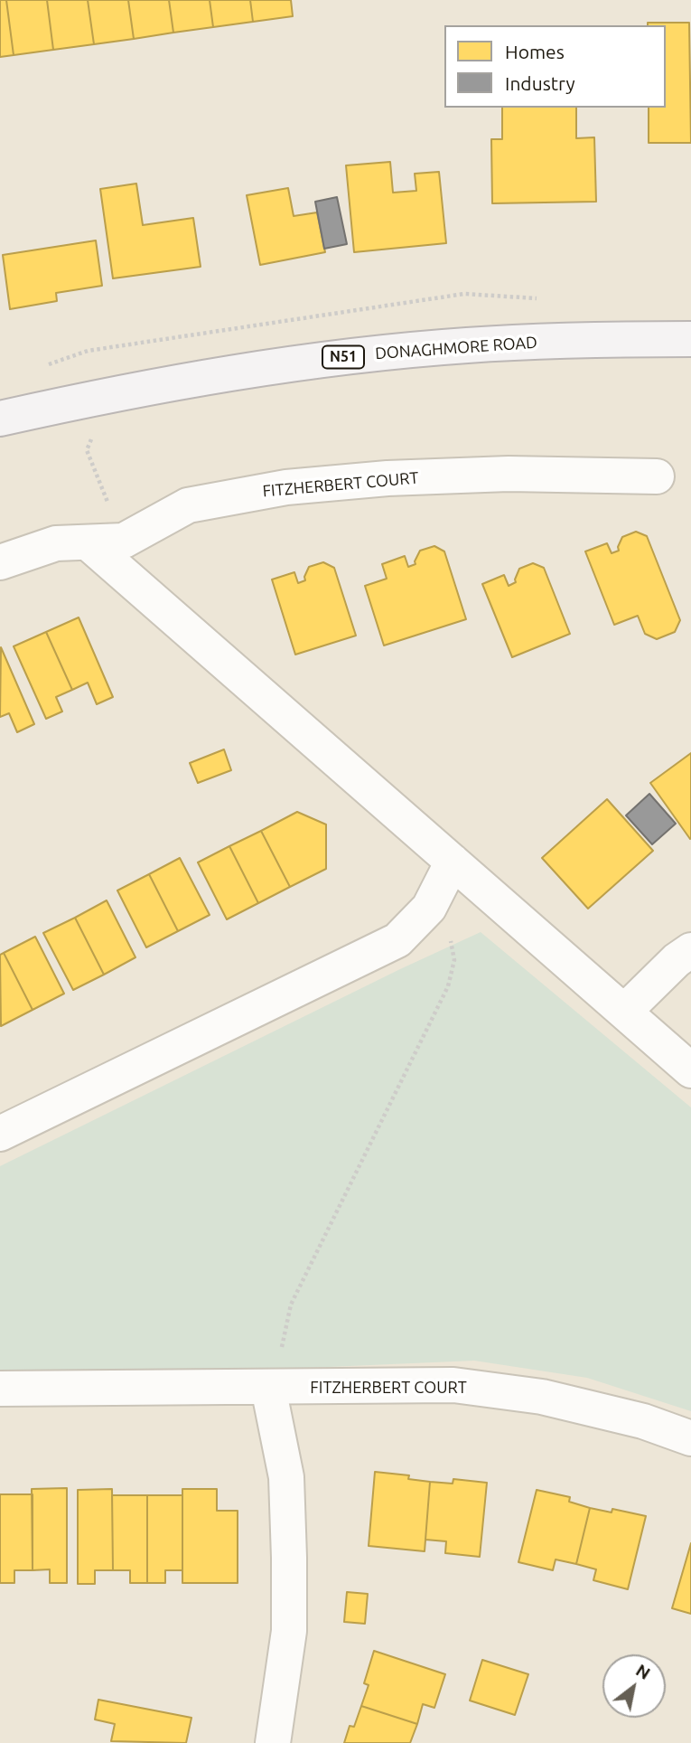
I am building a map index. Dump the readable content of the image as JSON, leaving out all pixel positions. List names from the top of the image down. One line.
{"streets":{"main road":["DONAGHMORE ROAD","N51"],"street":["FITZHERBERT COURT"]},"legend":["Homes","Industry"],"north":"top right"}
